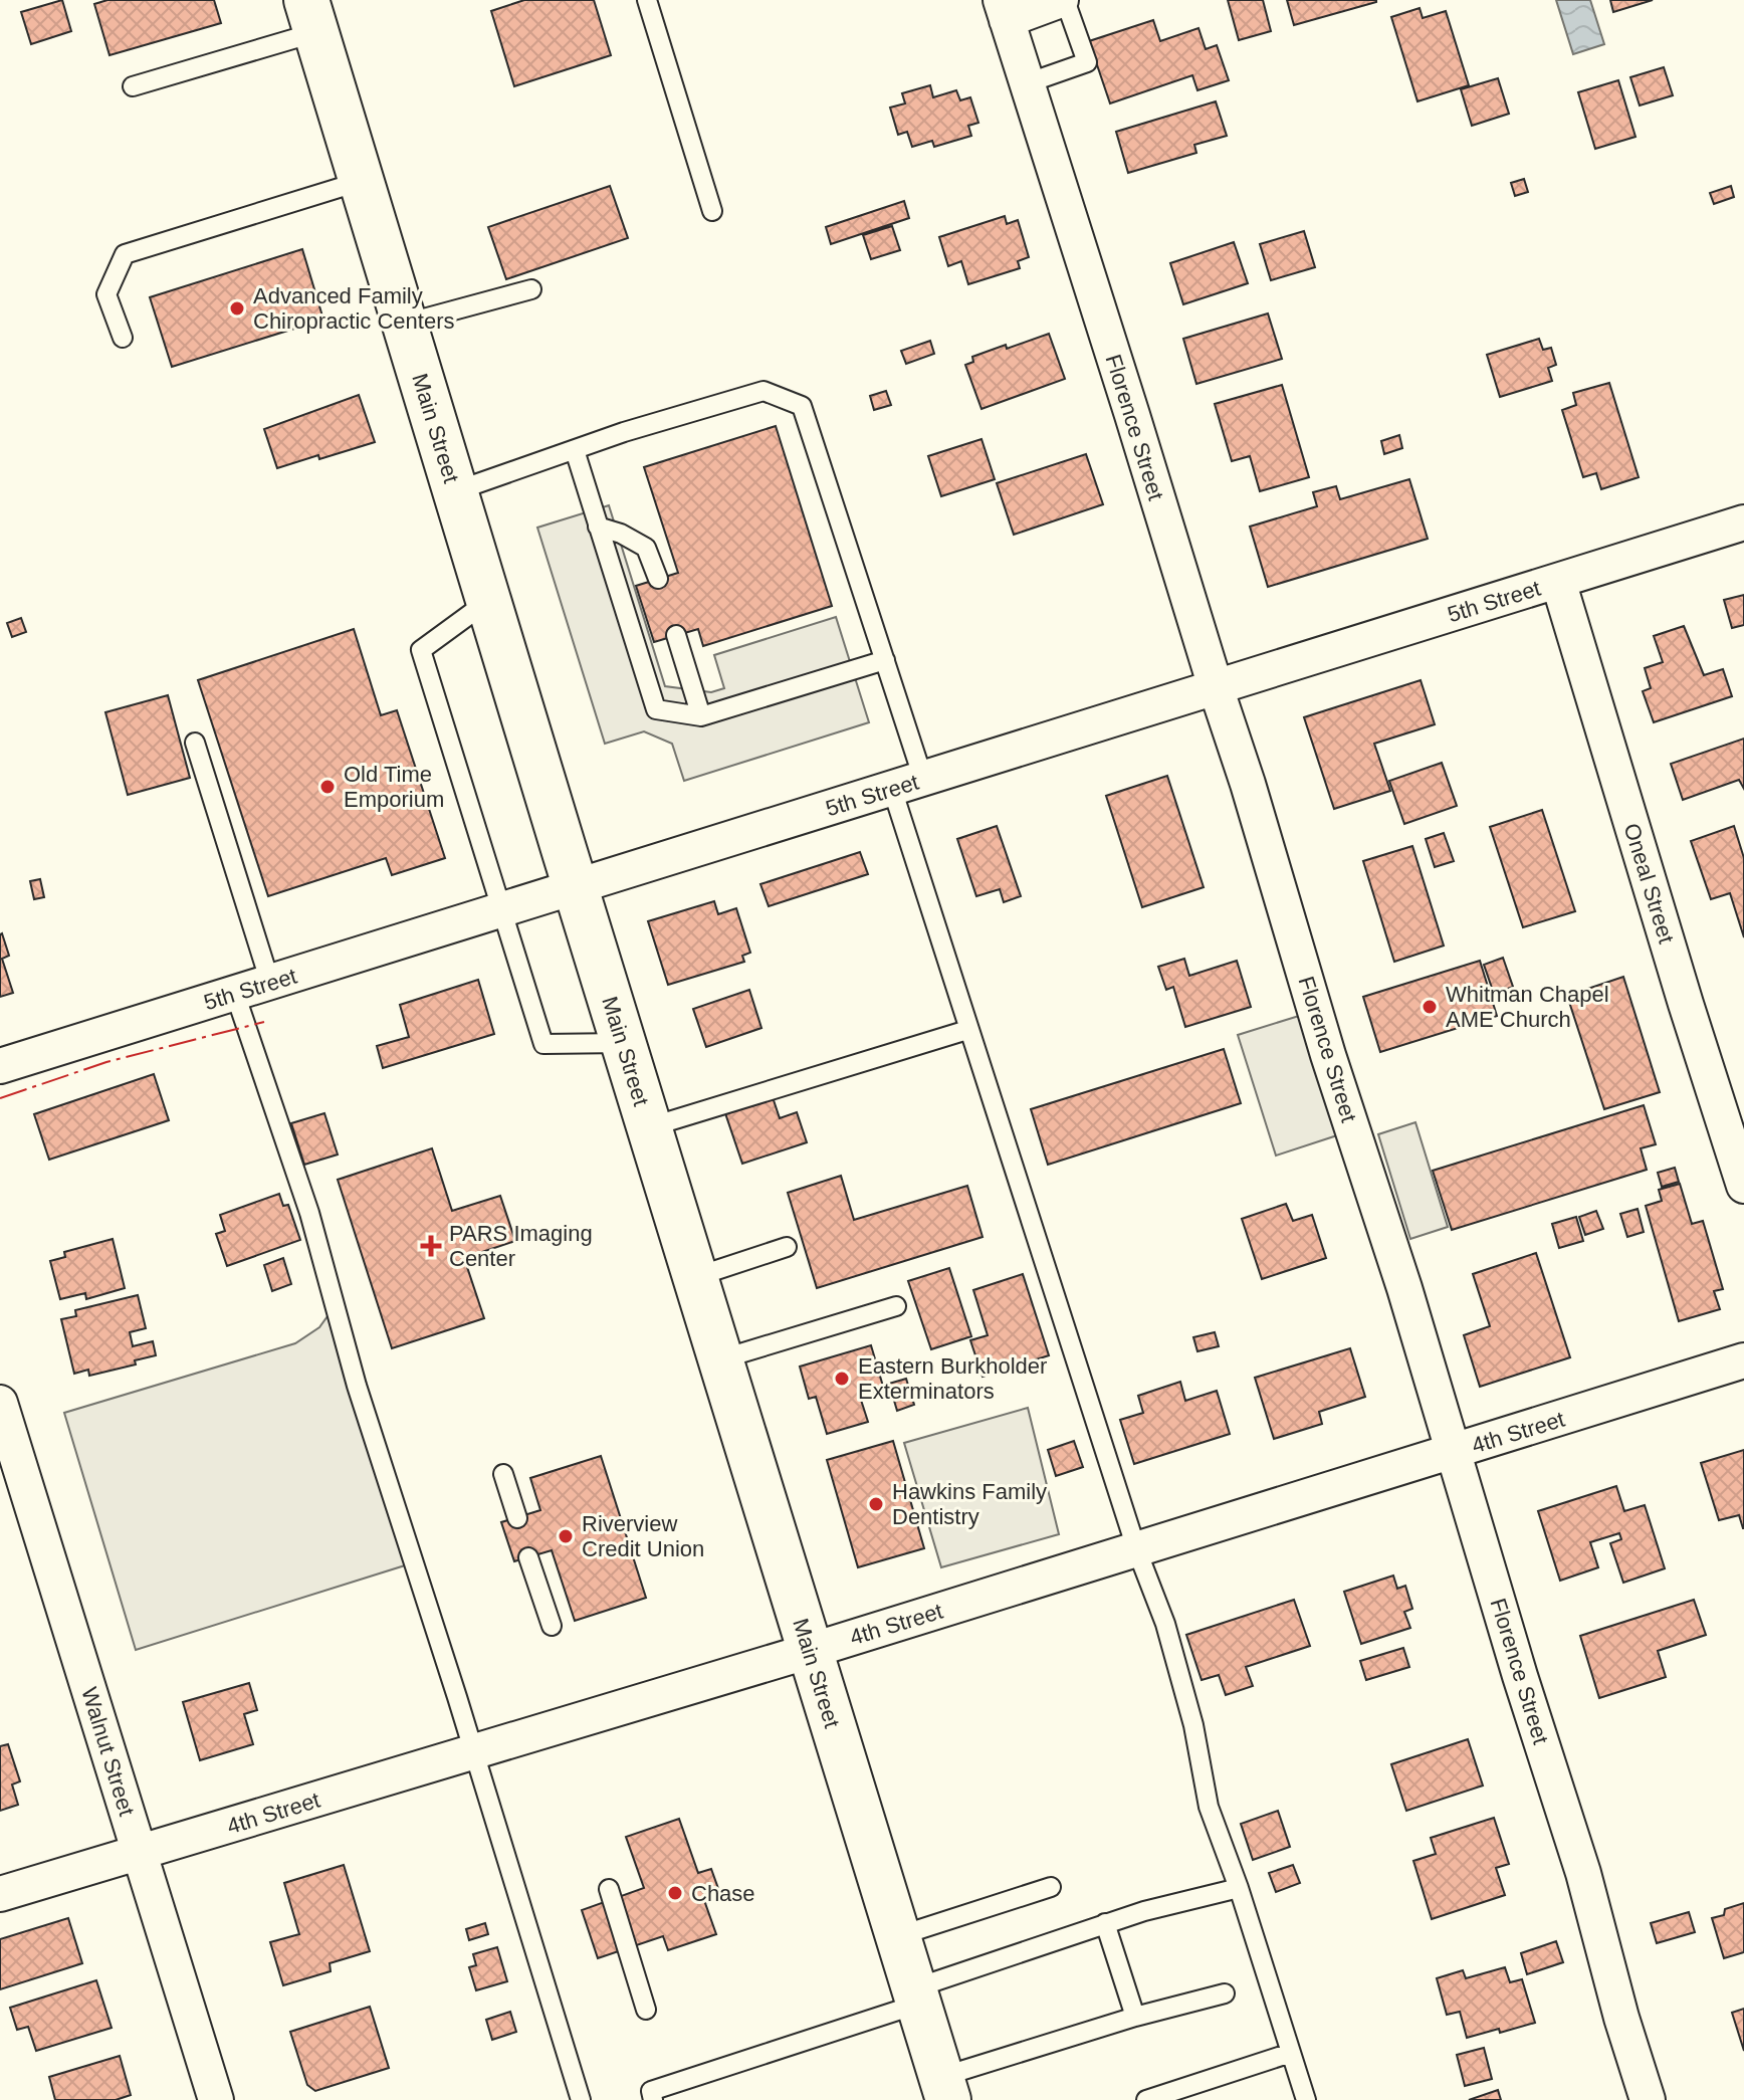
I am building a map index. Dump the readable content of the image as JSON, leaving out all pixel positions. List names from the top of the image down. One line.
{"streets":{"main road":["Main Street"],"street":["Florence Street","5th Street","Oneal Street","4th Street","Walnut Street"]},"crossings":[["Florence Street","5th Street"],["Florence Street","4th Street"],["Main Street","5th Street"],["Main Street","4th Street"],["5th Street","Oneal Street"],["4th Street","Walnut Street"]],"places":{"other":["Advanced Family Chiropractic Centers","Old Time Emporium","Whitman Chapel AME Church","Eastern Burkholder Exterminators","Hawkins Family Dentistry","Riverview Credit Union","Chase"],"health":["PARS Imaging Center"]}}
